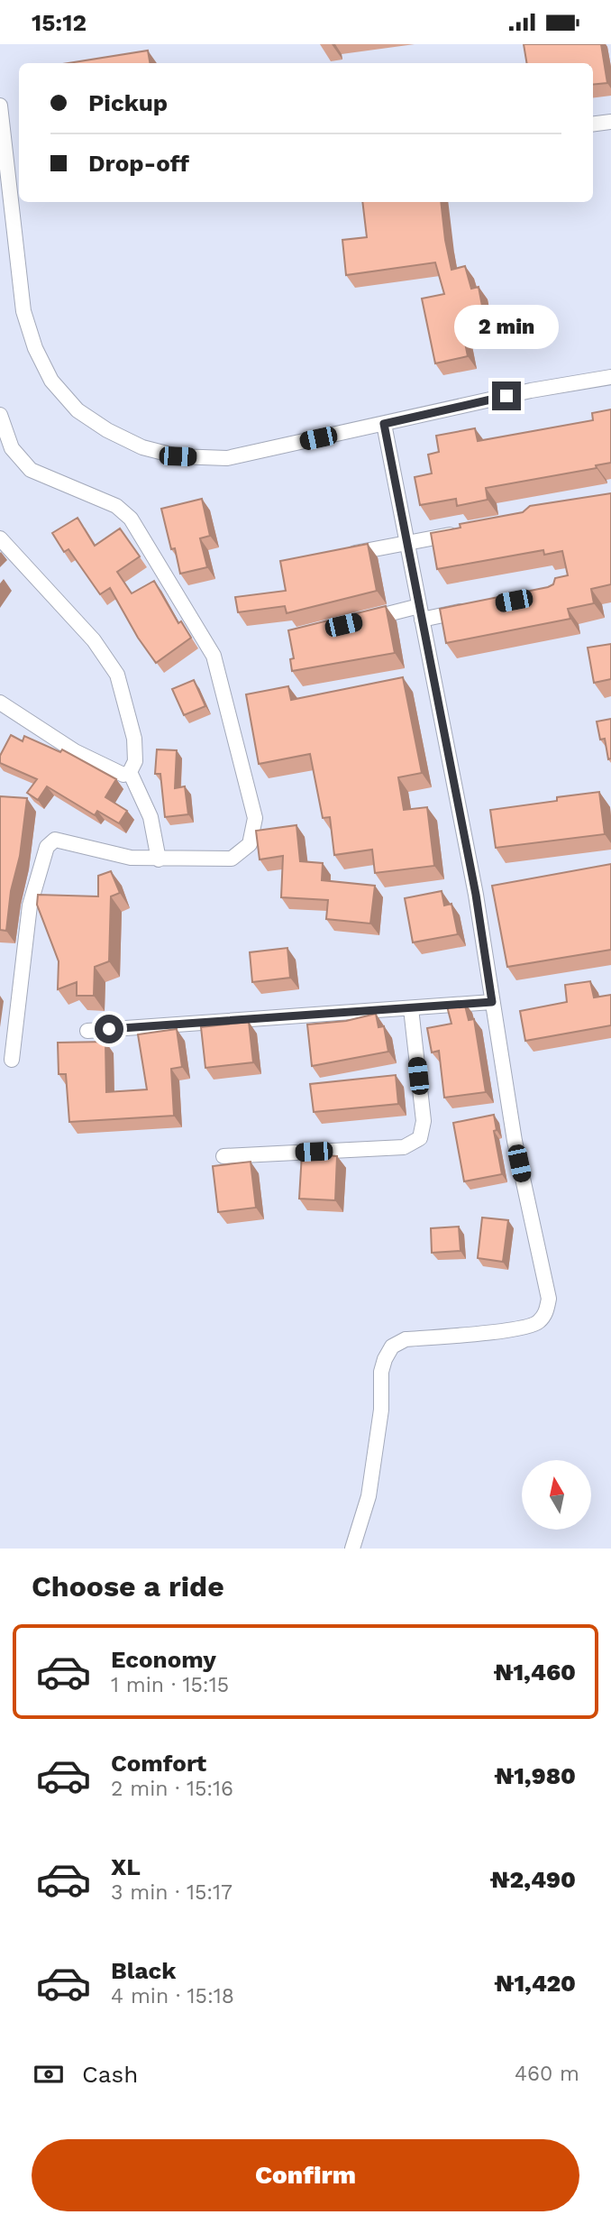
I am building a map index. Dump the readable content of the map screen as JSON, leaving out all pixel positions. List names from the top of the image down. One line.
{"north":"top","page":{"status":"15:12","banner":["Pickup","Drop-off"],"bubble":"2 min","heading":"Choose a ride","list":[{"name":"Economy","note":"1 min · 15:15","value":"₦1,460"},{"name":"Comfort","note":"2 min · 15:16","value":"₦1,980"},{"name":"XL","note":"3 min · 15:17","value":"₦2,490"},{"name":"Black","note":"4 min · 15:18","value":"₦1,420"}],"pay":["Cash","460 m"],"buttons":"Confirm"}}
